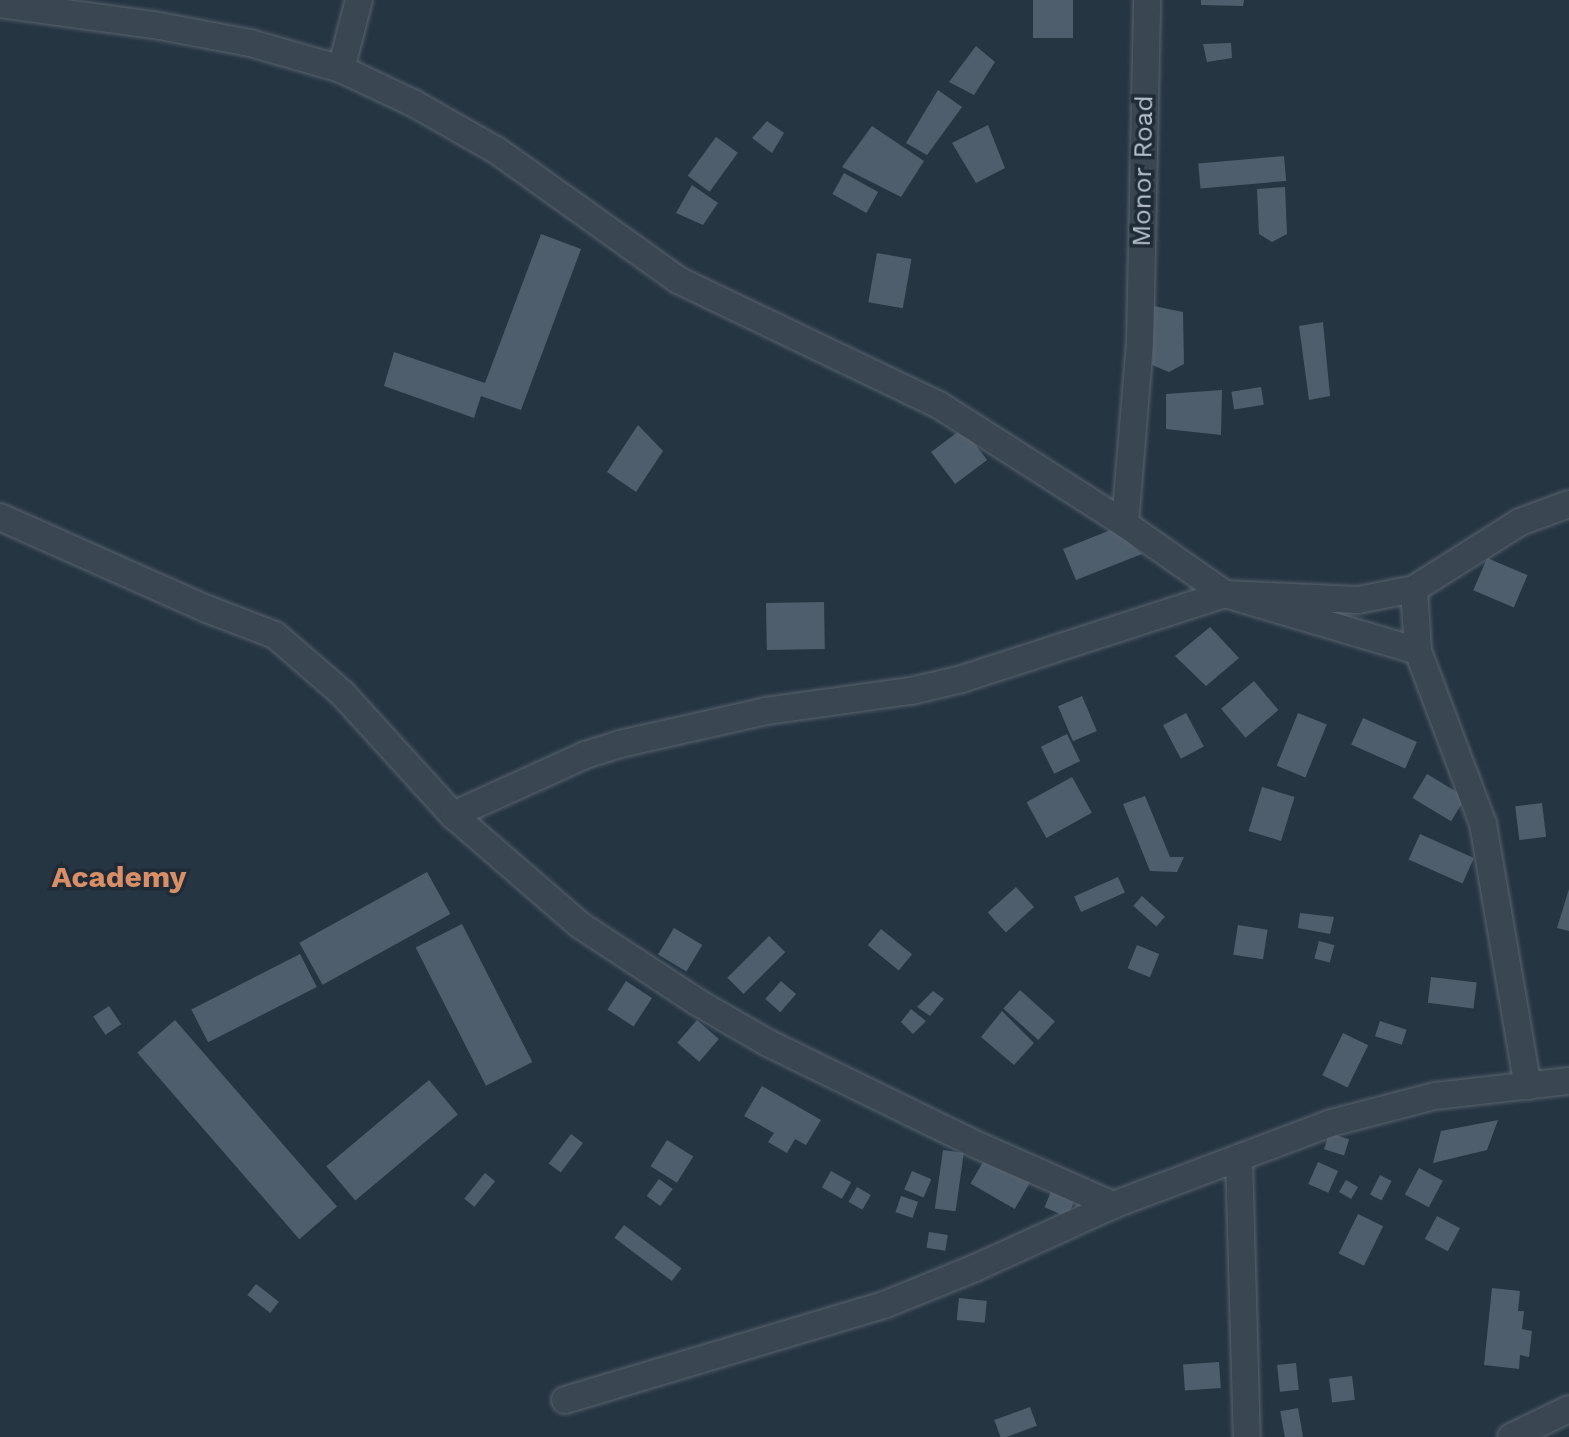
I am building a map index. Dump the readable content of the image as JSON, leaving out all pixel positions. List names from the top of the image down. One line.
{"streets":{"street":["Monor Road"]},"districts":["Academy"]}
